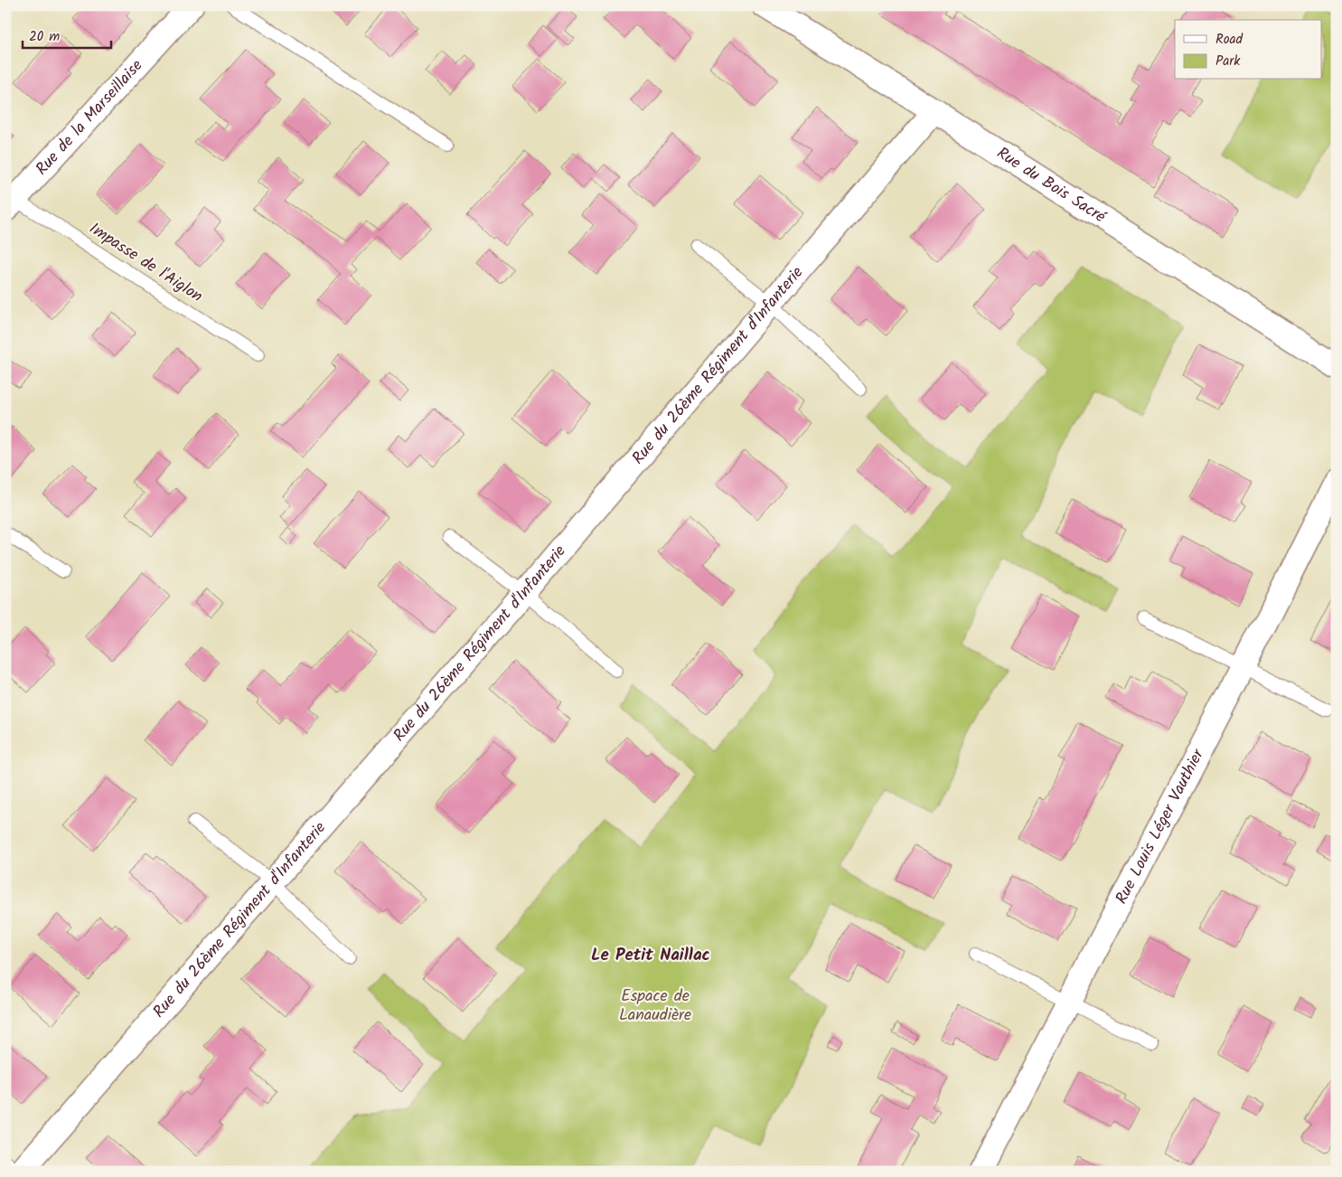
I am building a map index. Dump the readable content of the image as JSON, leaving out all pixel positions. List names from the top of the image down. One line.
{"streets":{"street":["Rue de la Marseillaise","Rue du Bois Sacré","Rue du 26ème Régiment d'Infanterie","Rue Louis Léger Vauthier"],"lane":["Impasse de l'Aiglon"]},"crossings":[["Rue de la Marseillaise","Impasse de l'Aiglon"],["Rue du Bois Sacré","Rue du 26ème Régiment d'Infanterie"]],"districts":["Le Petit Naillac"],"parks":["Espace de Lanaudière"],"legend":["Road","Park"],"scale_bar":"20 m"}
